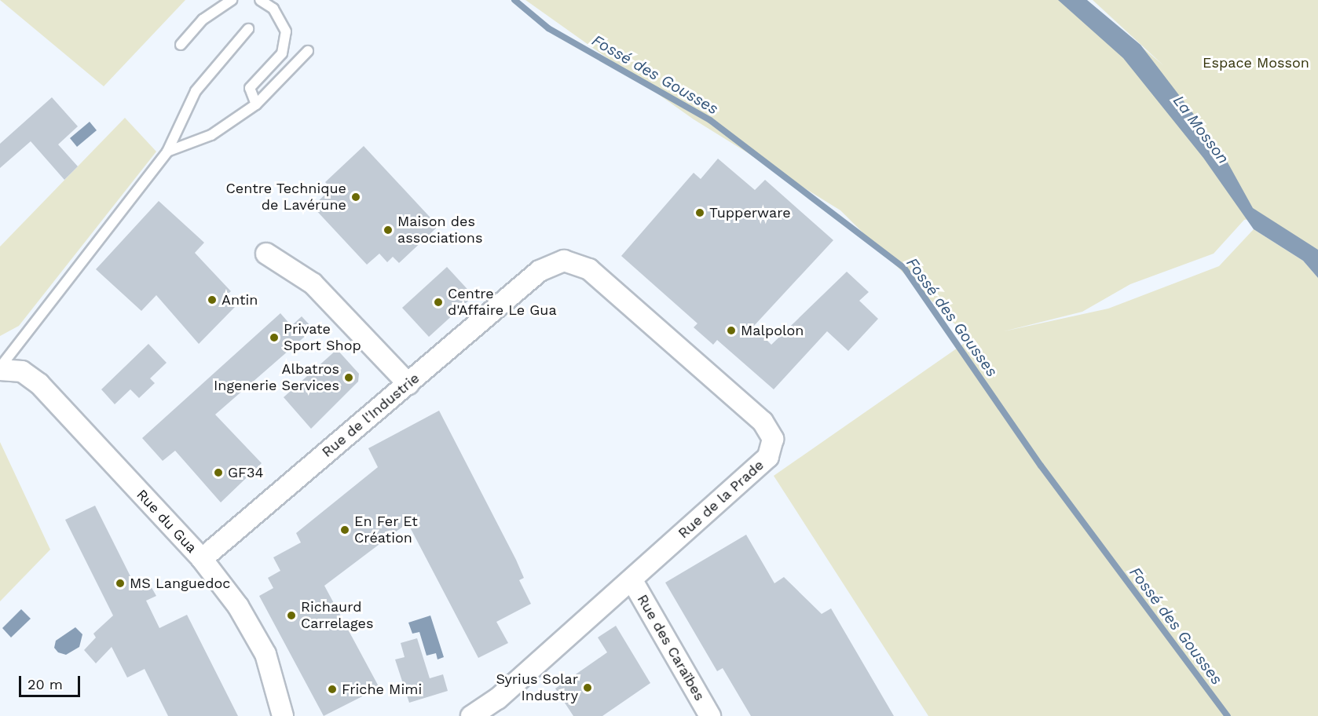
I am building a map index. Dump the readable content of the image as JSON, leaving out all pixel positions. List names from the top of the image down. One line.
{"streets":{"street":["Rue de l'Industrie","Rue de la Prade","Rue du Gua","Rue des Caraïbes"]},"crossings":[["Rue de l'Industrie","Rue de la Prade"],["Rue de l'Industrie","Rue du Gua"],["Rue de la Prade","Rue des Caraïbes"]],"water":["Fossé des Gousses","La Mosson"],"parks":["Espace Mosson"],"places":["Centre Technique de Lavérune","Tupperware","Maison des associations","Antin","Centre d'Affaire Le Gua","Malpolon","Private Sport Shop","Albatros Ingenerie Services","GF34","En Fer Et Création","MS Languedoc","Richaurd Carrelages","Syrius Solar Industry","Friche Mimi"],"scale_bar":"20 m"}
